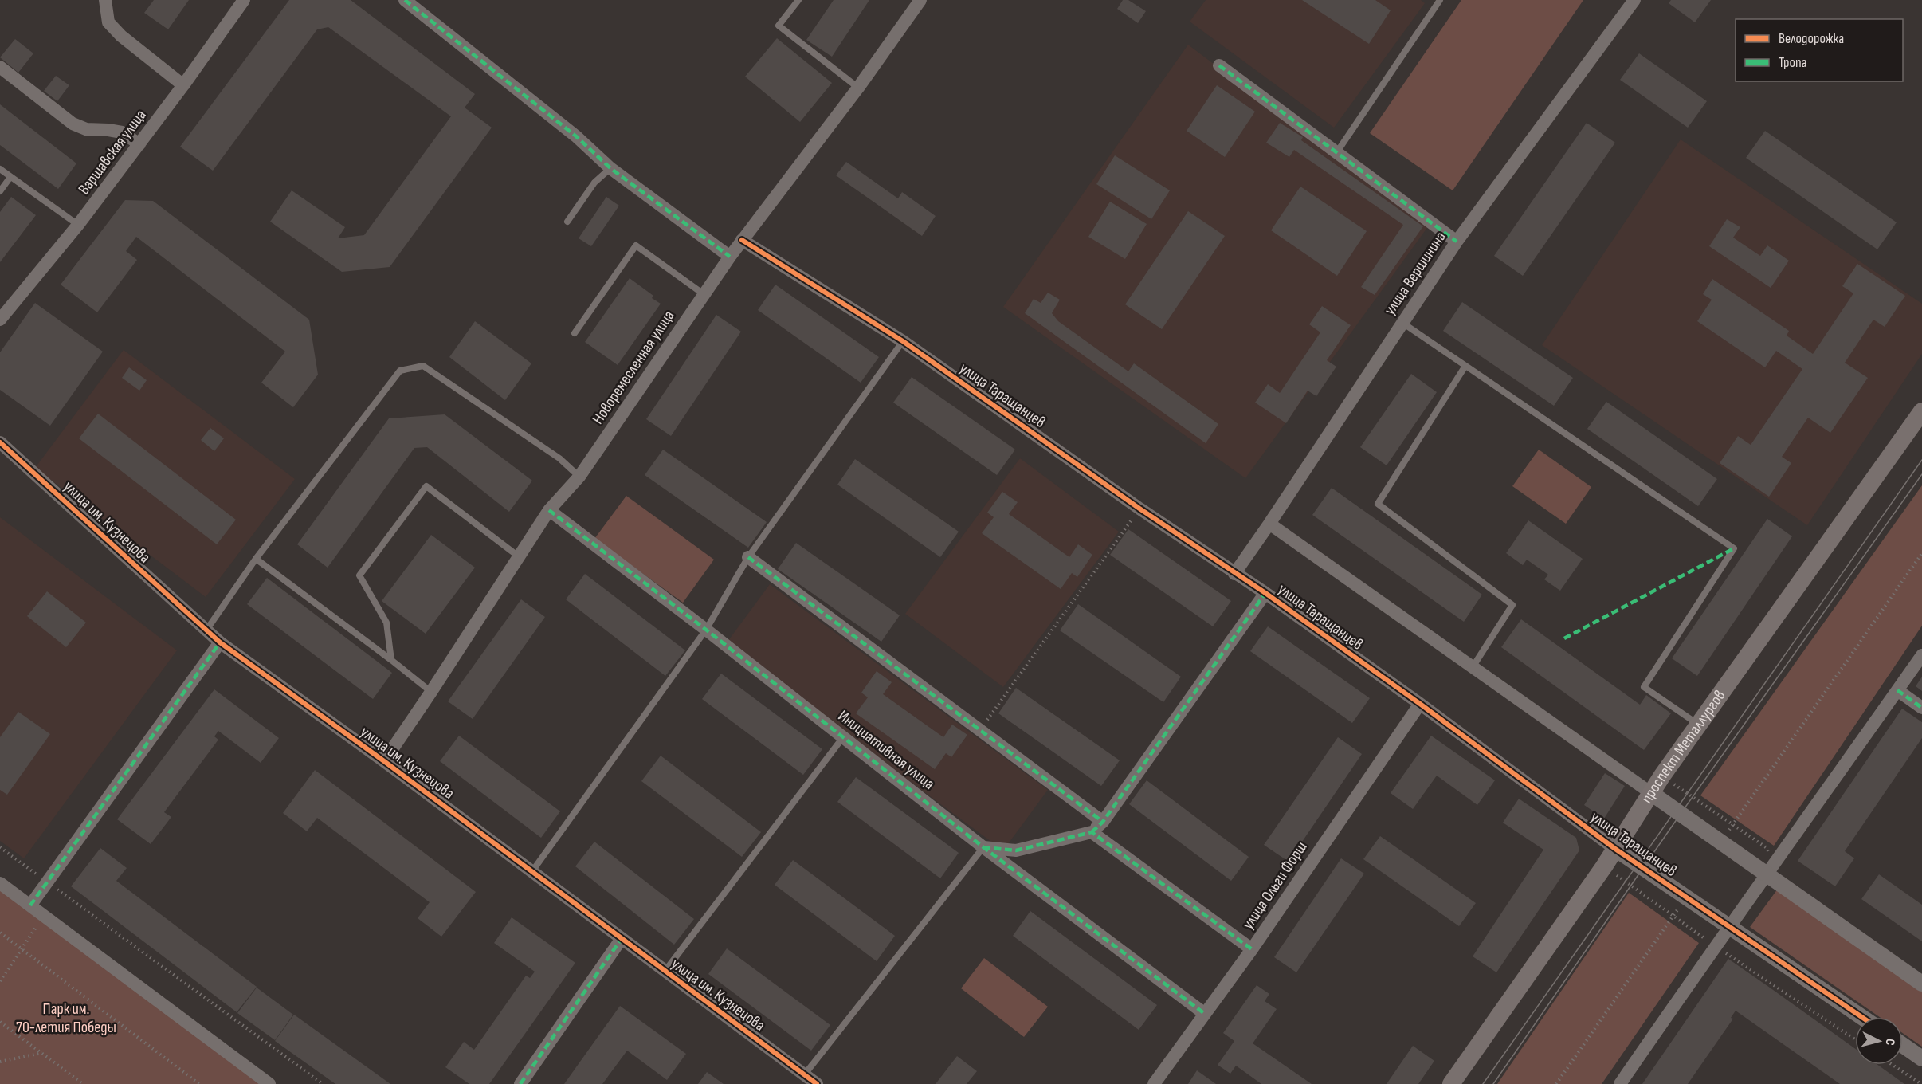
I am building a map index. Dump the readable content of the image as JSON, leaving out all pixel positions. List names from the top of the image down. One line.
{"streets":{"main road":["проспект Металлургов"],"street":["Варшавская улица","улица Вершинина","Новоремесленная улица","улица Таращанцев","улица им. Кузнецова","Инициативная улица","улица Ольги Форш"]},"crossings":[["улица Вершинина","улица Таращанцев"],["Новоремесленная улица","улица Таращанцев"],["Новоремесленная улица","улица им. Кузнецова"],["Новоремесленная улица","Инициативная улица"],["улица Таращанцев","проспект Металлургов"],["улица Таращанцев","улица Ольги Форш"],["Инициативная улица","улица Ольги Форш"]],"parks":["Парк им. 70-летия Победы"],"legend":["Велодорожка","Тропа"],"north":"right"}
